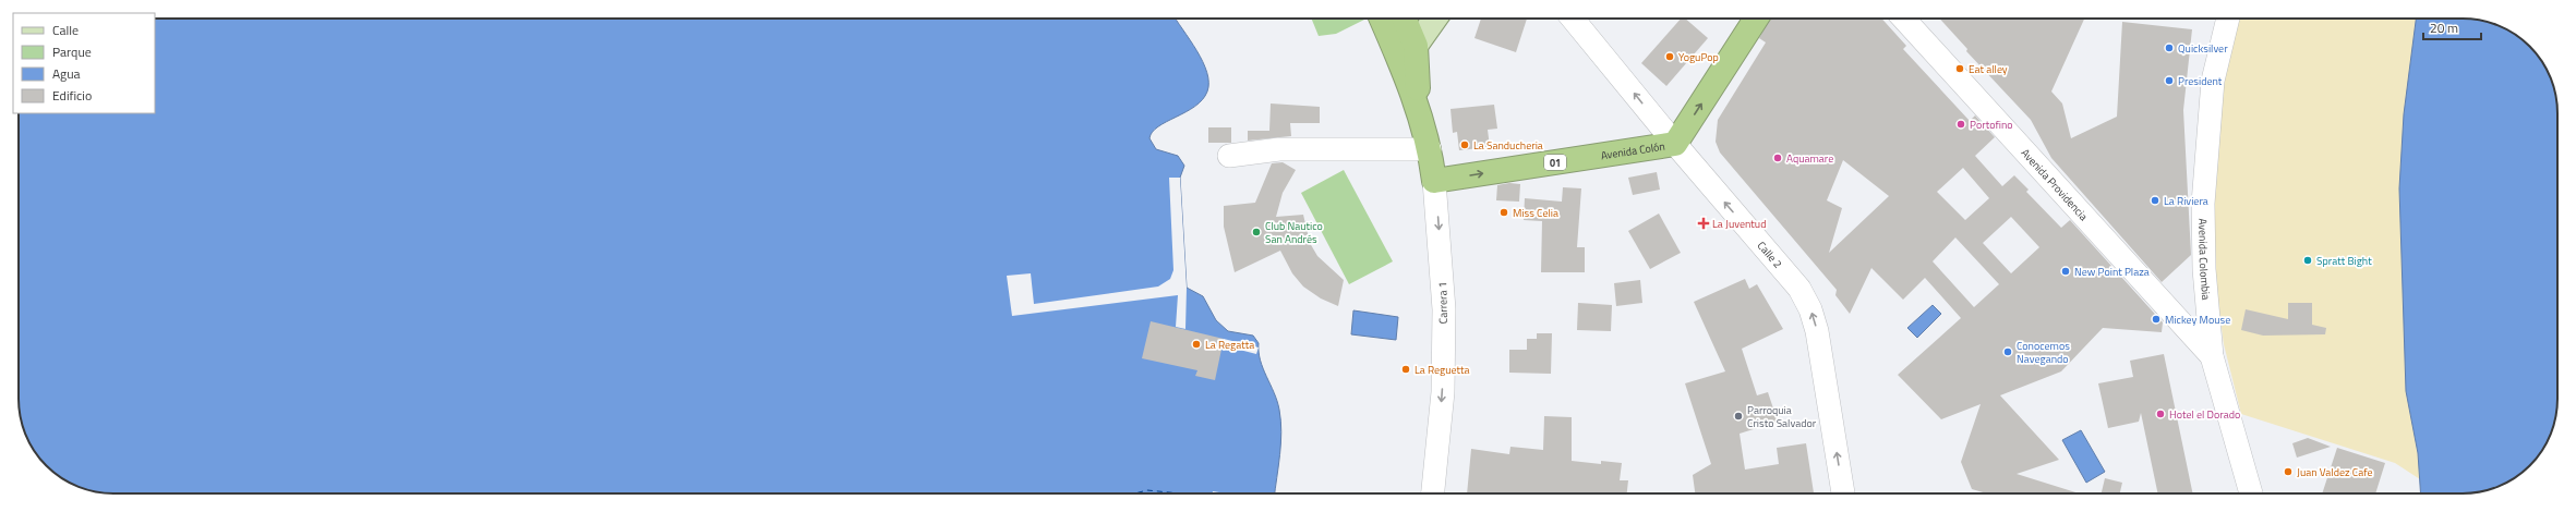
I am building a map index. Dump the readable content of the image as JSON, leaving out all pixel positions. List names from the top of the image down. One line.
{"streets":{"highway":["Avenida Colón","01","Carrera 1"],"street":["Avenida Providencia","Calle 2","Avenida Colombia"]},"crossings":[["Avenida Colón","Calle 2"],["Avenida Colón","Carrera 1"],["Avenida Providencia","Avenida Colombia"]],"one_way":["Avenida Colón","Calle 2","Carrera 1"],"places":{"other":["Quicksilver","YoguPop","Eat alley","President","Portofino","La Sanducheria","Aquamare","La Riviera","Miss Celia","Club Nautico San Andrés","Spratt Bight","New Point Plaza","Mickey Mouse","La Regatta","Conocemos Navegando","La Reguetta","Hotel el Dorado","Parroquia Cristo Salvador","Juan Valdez Cafe"],"health":["La Juventud"]},"legend":["Calle","Parque","Agua","Edificio"],"scale_bar":"20 m"}
